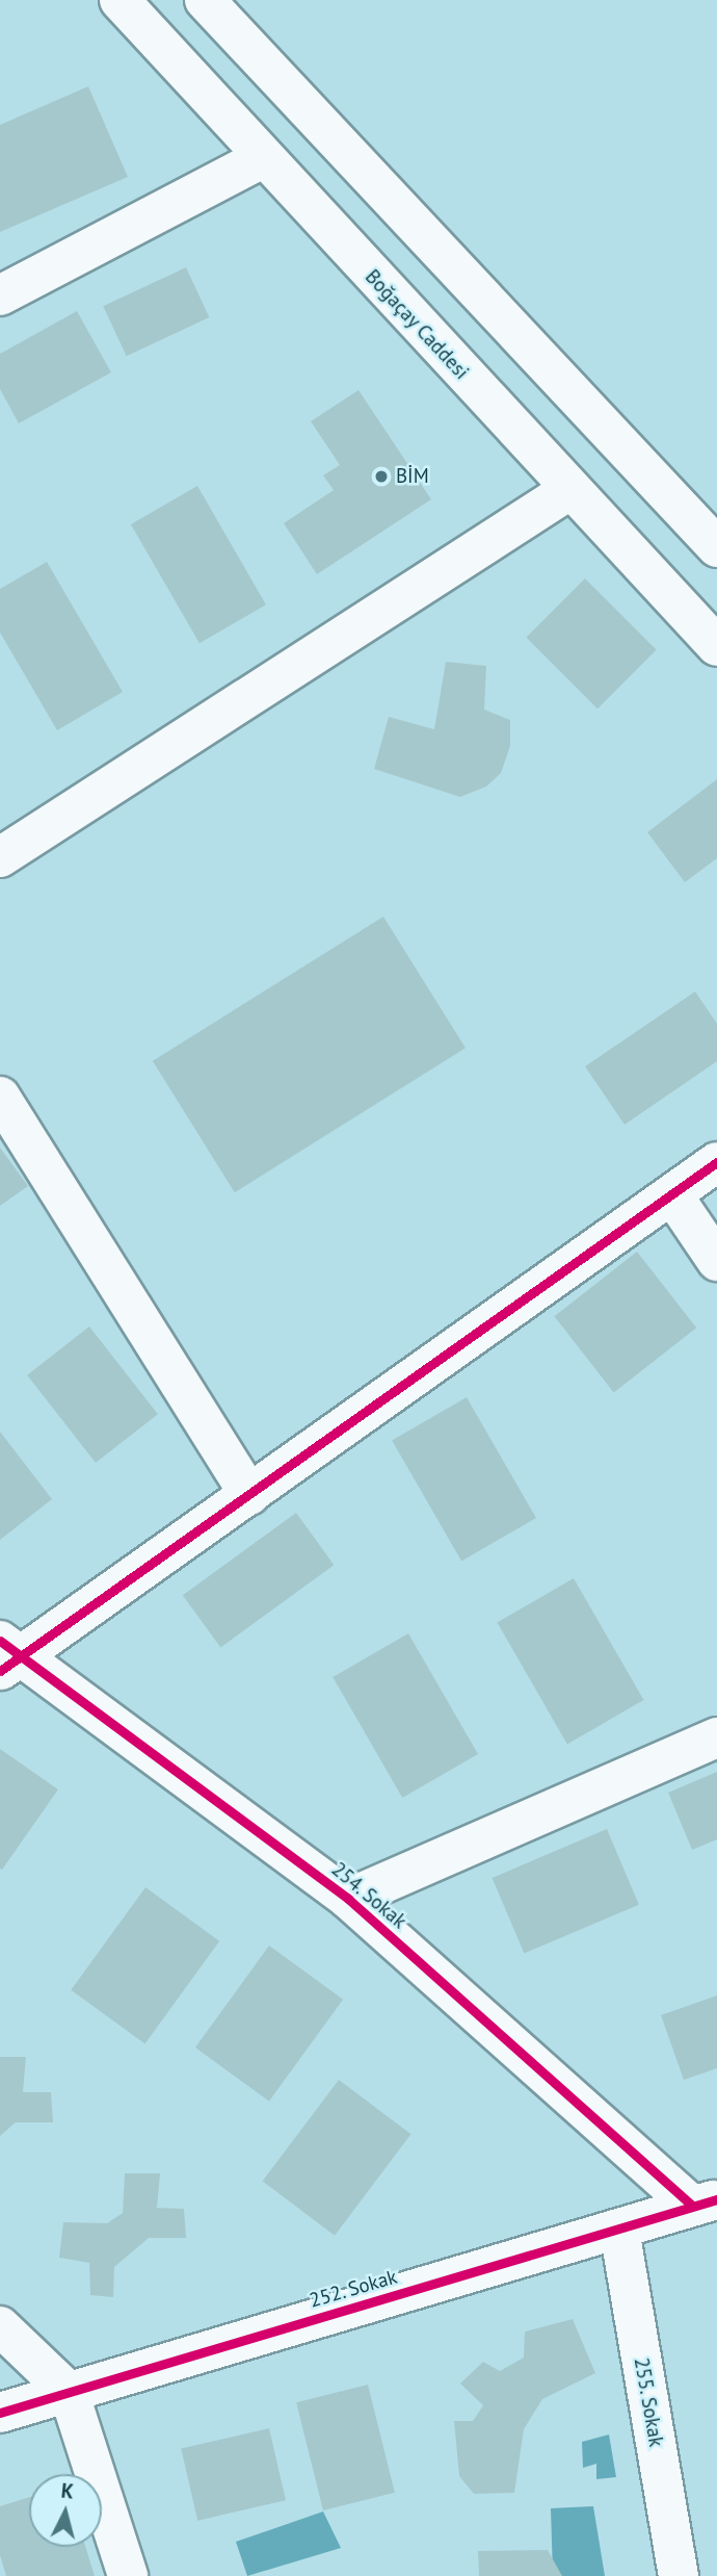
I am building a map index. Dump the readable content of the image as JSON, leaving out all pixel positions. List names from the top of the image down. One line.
{"streets":{"street":["Boğaçay Caddesi","254. Sokak","252. Sokak","255. Sokak"]},"crossings":[["254. Sokak","252. Sokak"],["252. Sokak","255. Sokak"]],"places":["BİM"],"north":"top"}
